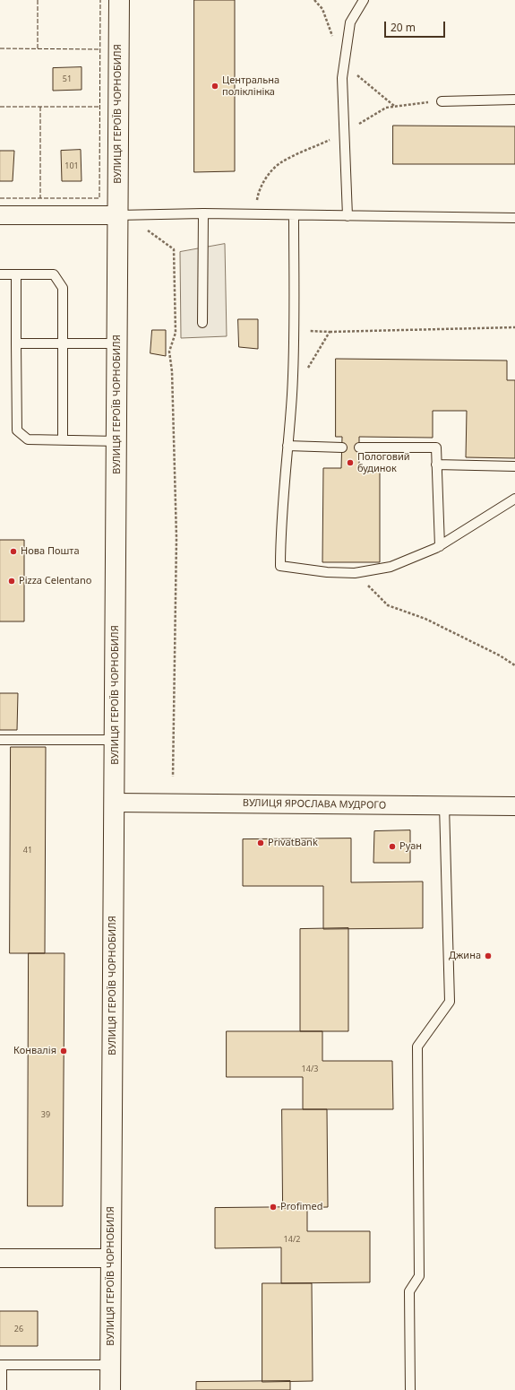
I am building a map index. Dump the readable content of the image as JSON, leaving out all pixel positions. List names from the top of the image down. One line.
{"streets":{"street":["ВУЛИЦЯ ГЕРОЇВ ЧОРНОБИЛЯ","ВУЛИЦЯ ЯРОСЛАВА МУДРОГО"]},"crossings":[["ВУЛИЦЯ ГЕРОЇВ ЧОРНОБИЛЯ","ВУЛИЦЯ ЯРОСЛАВА МУДРОГО"]],"places":["Центральна поліклініка","Пологовий будинок","Нова Пошта","Pizza Celentano","PrivatBank","Руан","Джина","Конвалія","Profimed"],"house_numbers":["51","101","41","14/3","39","14/2","26"],"scale_bar":"20 m"}
